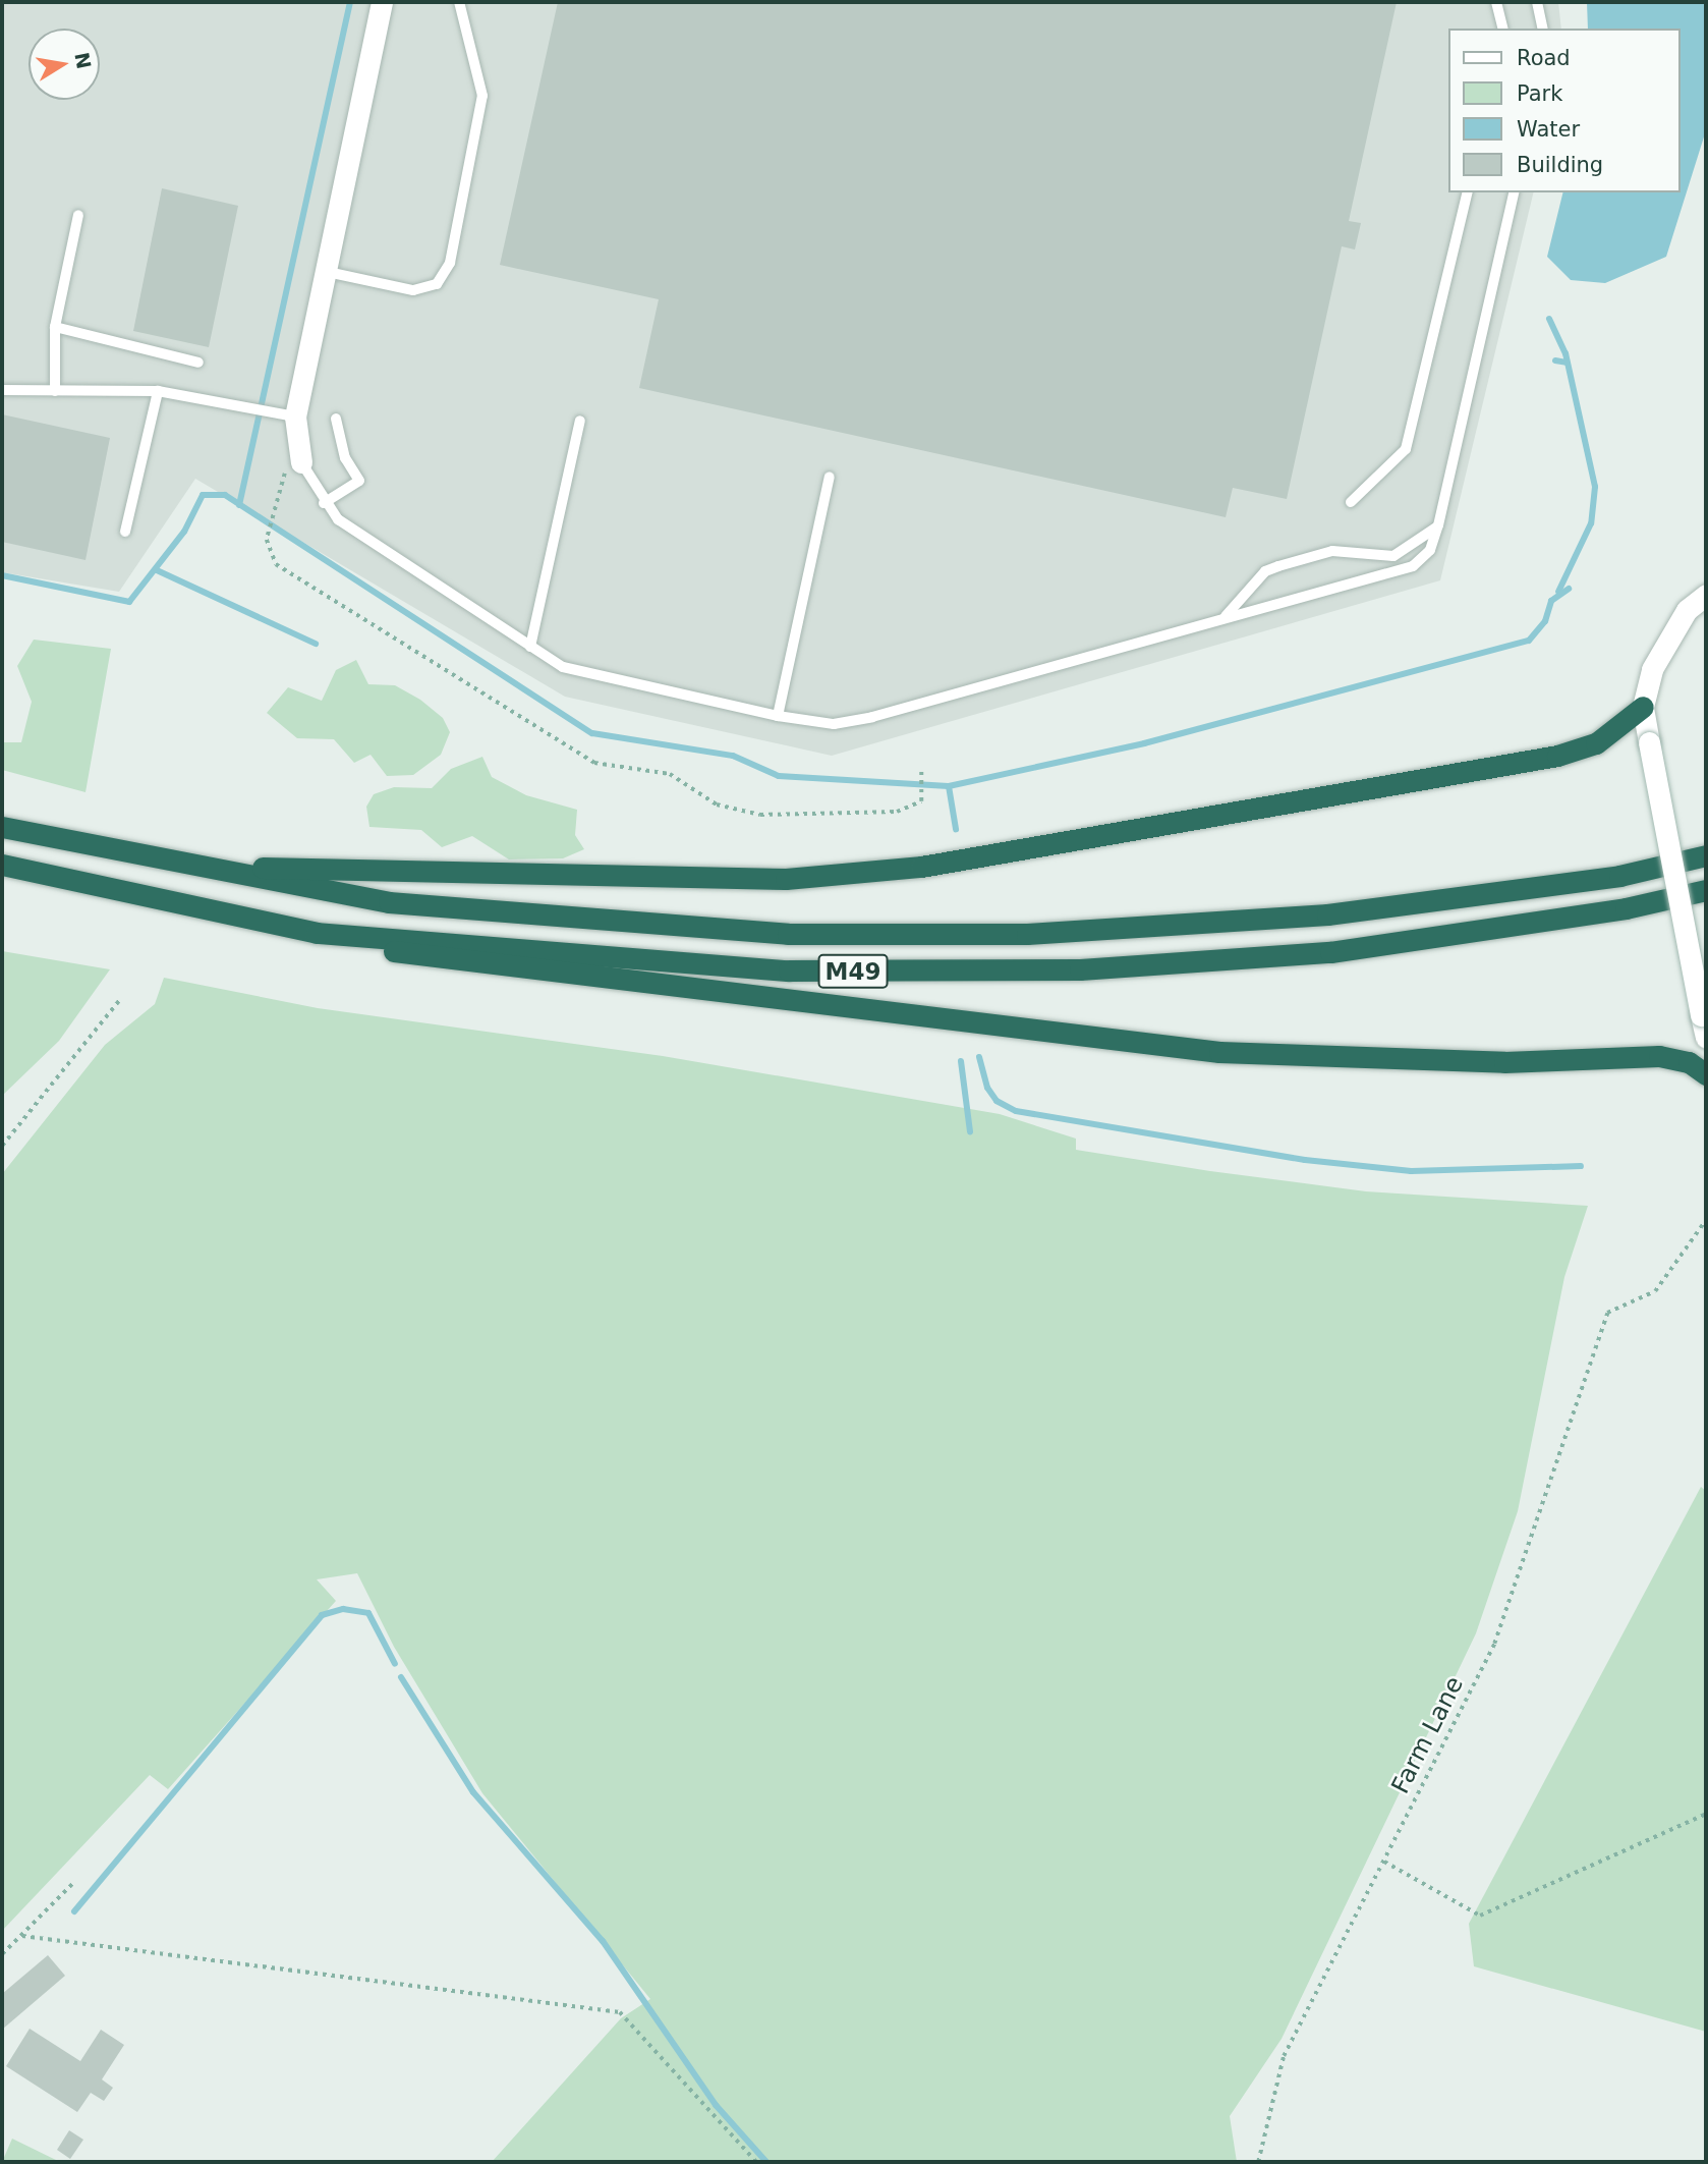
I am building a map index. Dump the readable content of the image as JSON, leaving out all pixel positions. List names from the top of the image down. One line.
{"streets":{"highway":["M49"],"path":["Farm Lane"]},"legend":["Road","Park","Water","Building"],"north":"right"}
